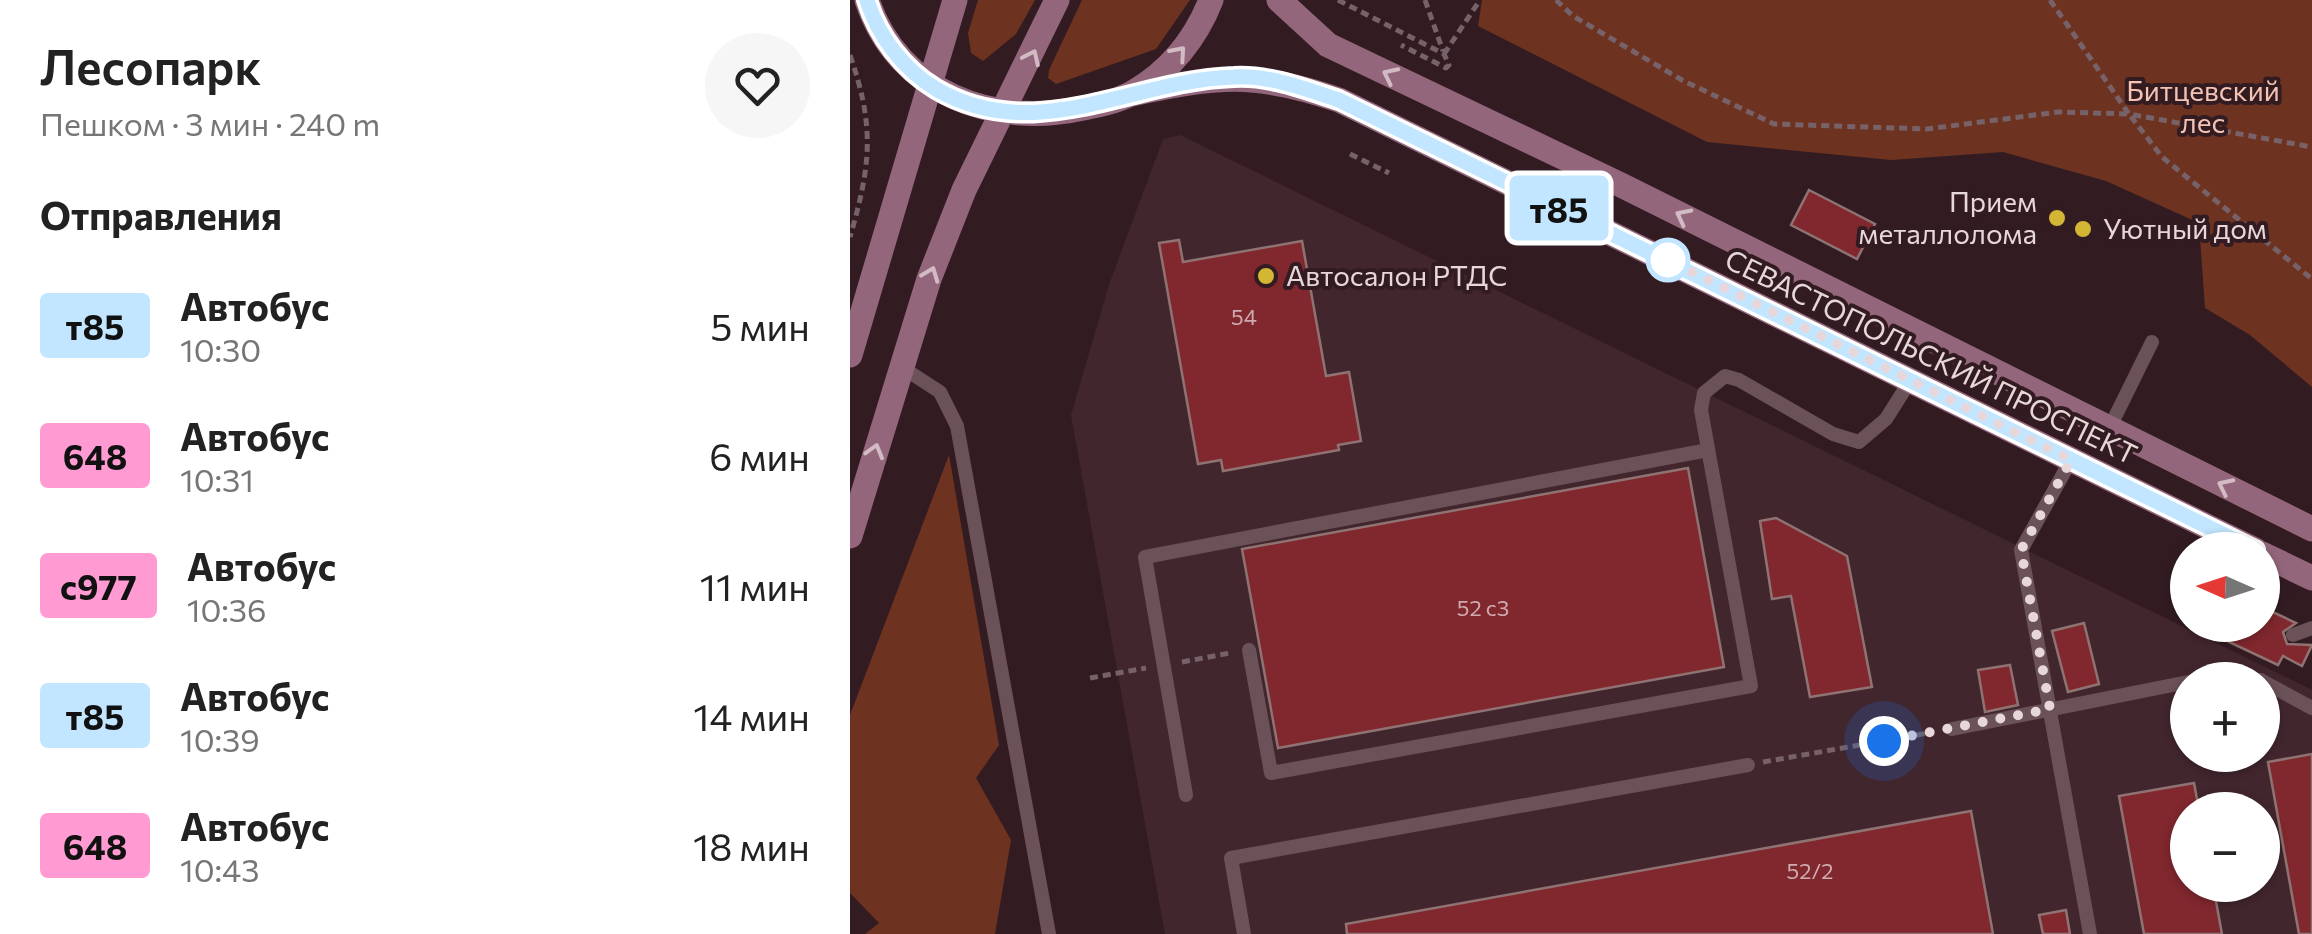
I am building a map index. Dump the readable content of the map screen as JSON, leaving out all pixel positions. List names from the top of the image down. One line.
{"streets":{"main road":["СЕВАСТОПОЛЬСКИЙ ПРОСПЕКТ"]},"parks":["Битцевский лес"],"places":["Прием металлолома","Уютный дом","Автосалон РТДС"],"lines":["bus line т85"],"house_numbers":["54","52 с3","52/2"],"north":"left","page":{"heading":[["Лесопарк","Пешком · 3 мин · 240 m"],"Отправления"],"on_map":"т85","list":[{"mark":"т85","name":"Автобус","note":"10:30","value":"5 мин"},{"mark":"648","name":"Автобус","note":"10:31","value":"6 мин"},{"mark":"с977","name":"Автобус","note":"10:36","value":"11 мин"},{"mark":"т85","name":"Автобус","note":"10:39","value":"14 мин"},{"mark":"648","name":"Автобус","note":"10:43","value":"18 мин"}],"map_buttons":["+","−"]}}
